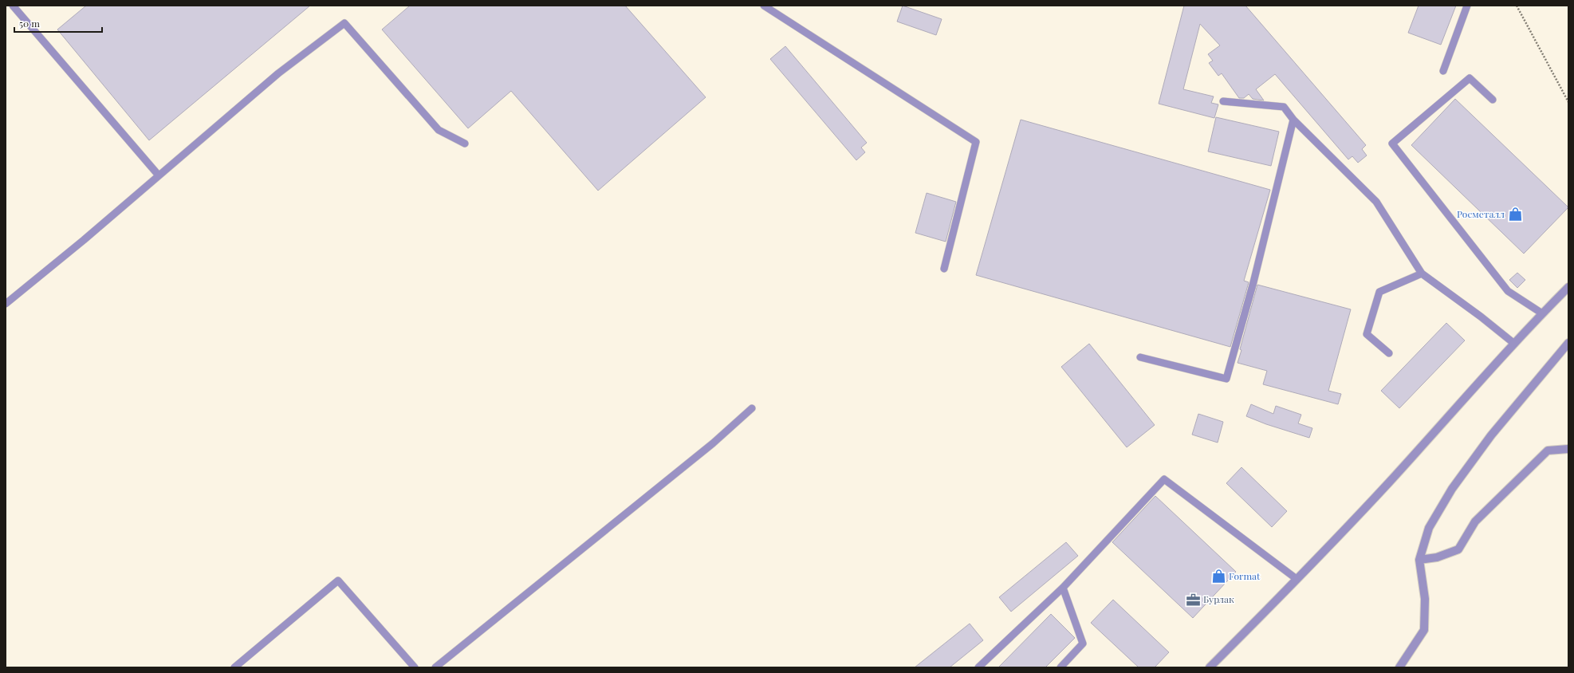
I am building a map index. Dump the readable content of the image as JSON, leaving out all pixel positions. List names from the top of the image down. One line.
{"places":{"shop":["Росметалл","Format"],"office":["Бурлак"]},"scale_bar":"50 m"}
